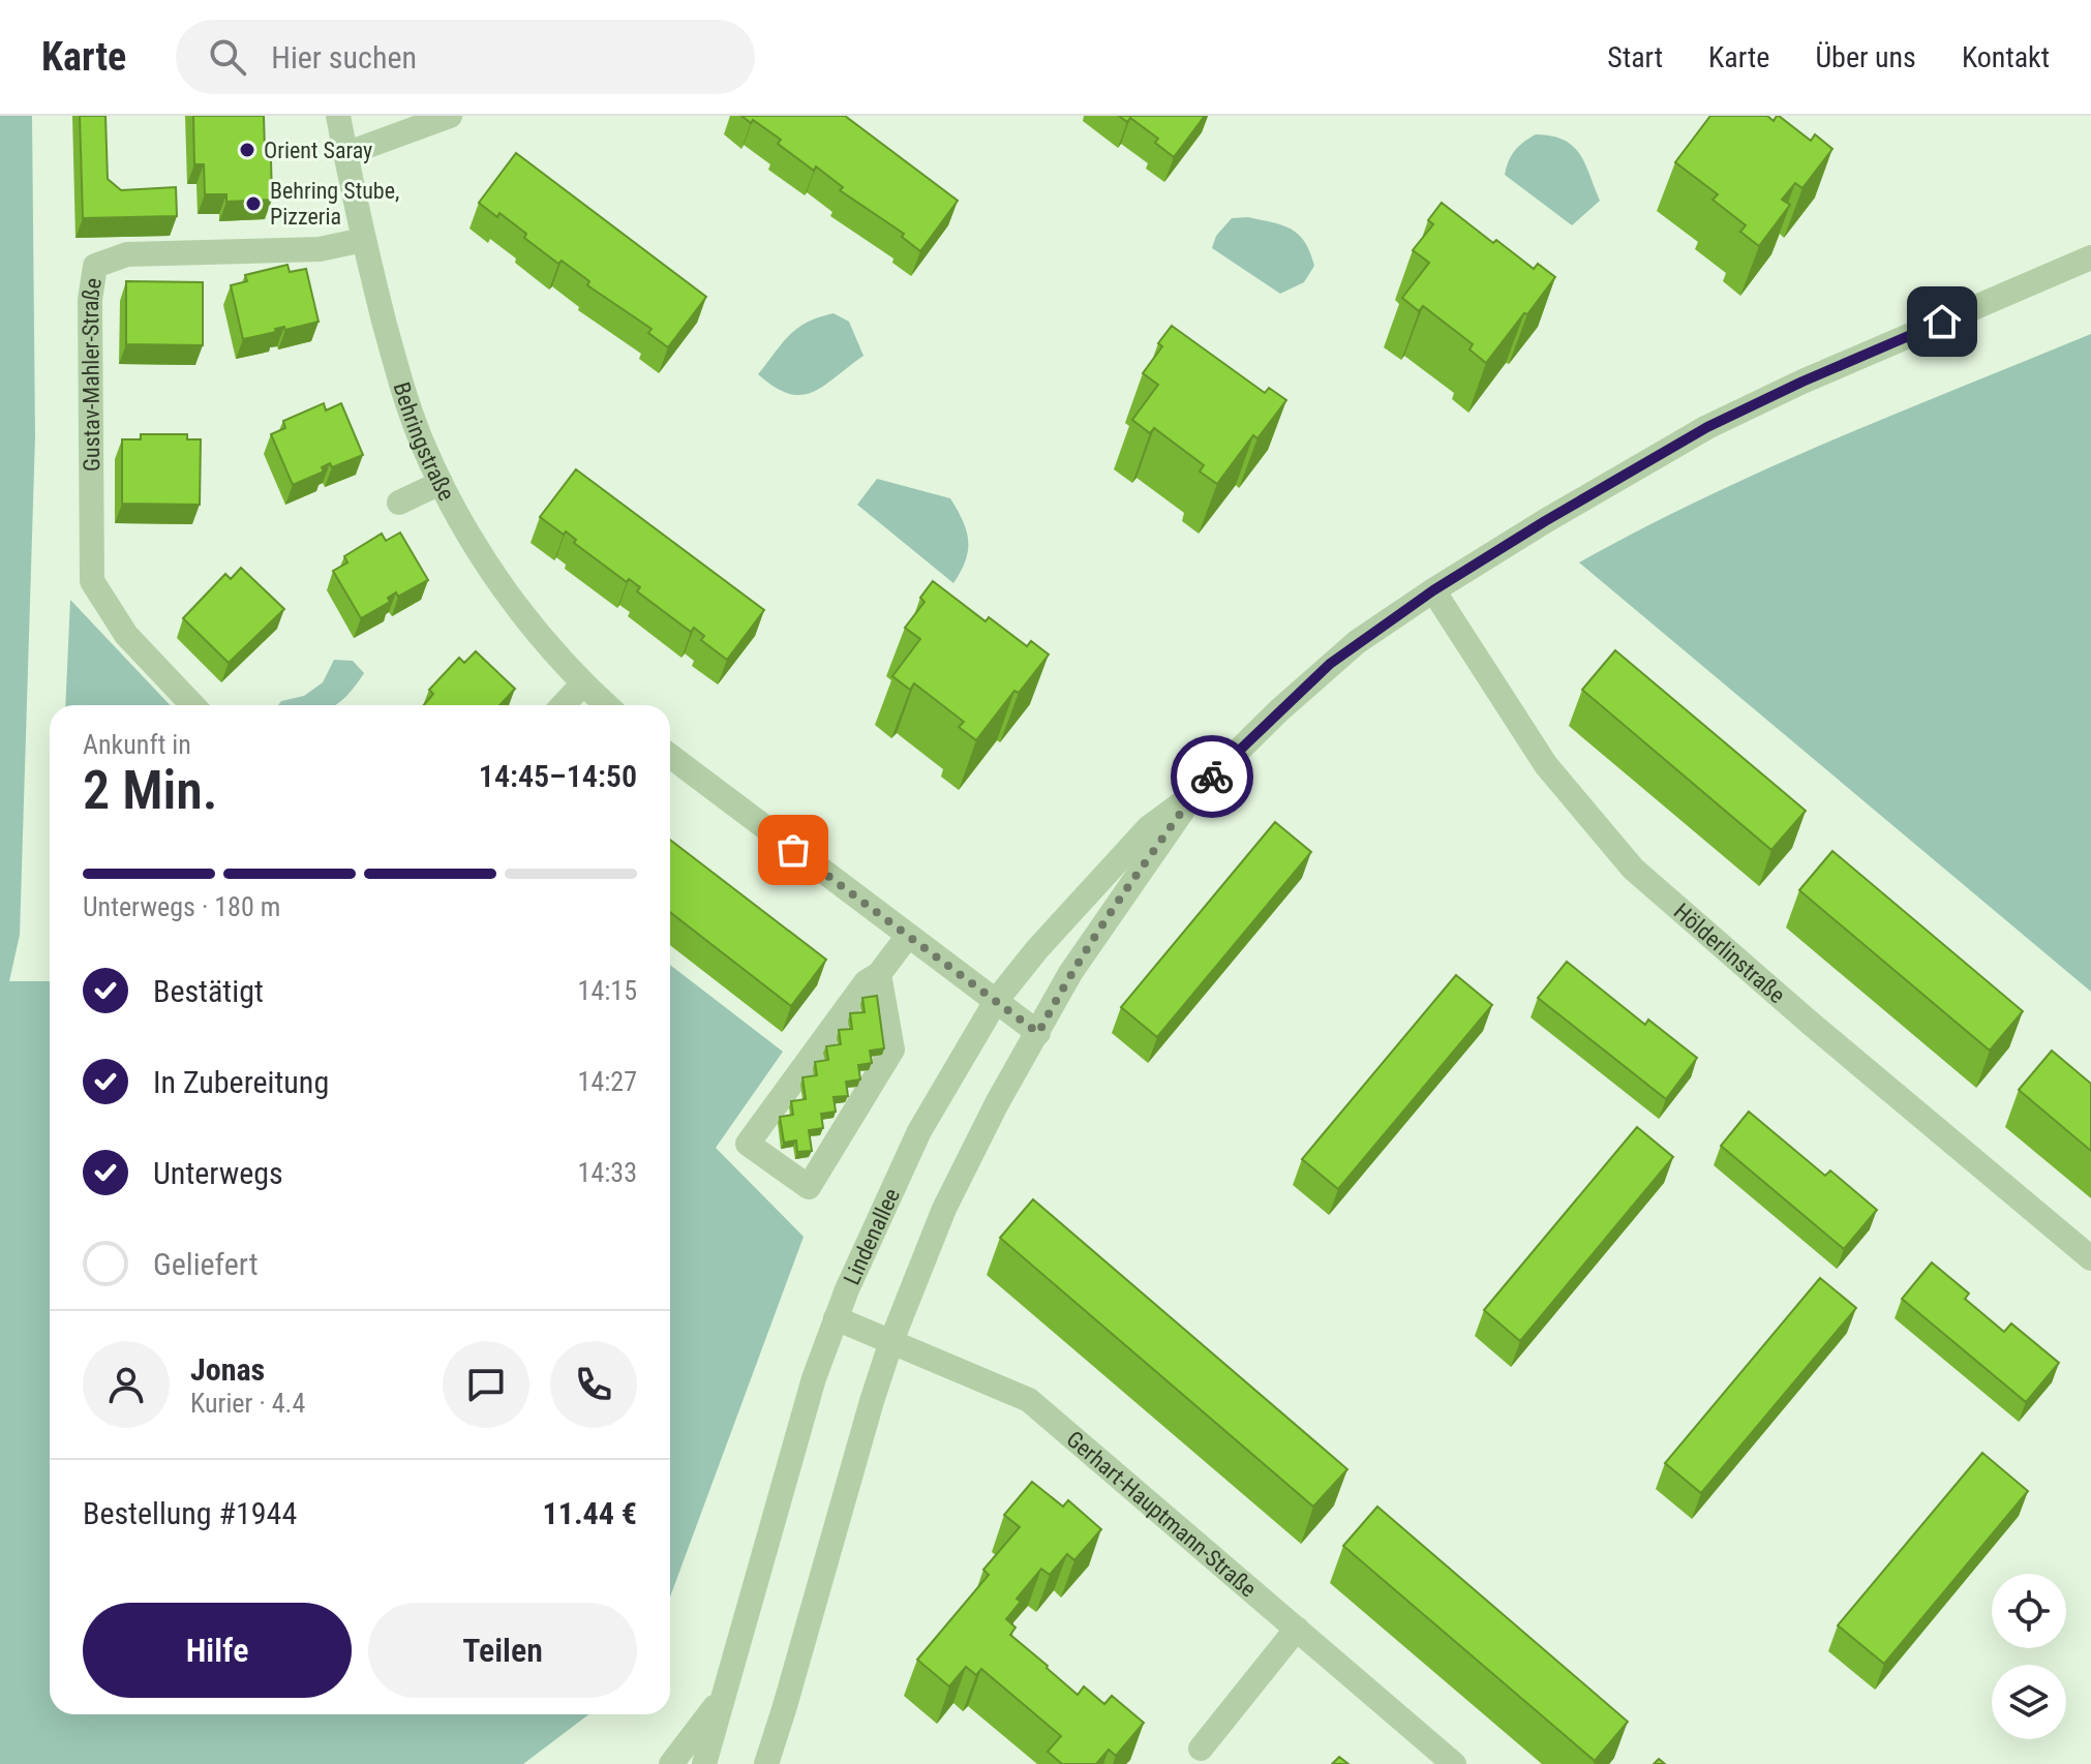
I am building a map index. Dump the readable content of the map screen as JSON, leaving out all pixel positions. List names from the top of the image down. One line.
{"streets":{"street":["Gustav-Mahler-Straße","Behringstraße","Hölderlinstraße","Lindenallee","Gerhart-Hauptmann-Straße"]},"crossings":[["Gustav-Mahler-Straße","Behringstraße"],["Hölderlinstraße","Lindenallee"],["Lindenallee","Gerhart-Hauptmann-Straße"]],"places":["Orient Saray","Behring Stube, Pizzeria"],"page":{"header":"Karte","search":"Hier suchen","nav":["Start","Karte","Über uns","Kontakt"],"heading":["2 Min.","Ankunft in","14:45–14:50"],"panel":["Jonas","Kurier · 4.4","Bestellung #1944","11.44 €"],"bar":"Unterwegs · 180 m","list":[["Bestätigt","14:15"],["In Zubereitung","14:27"],["Unterwegs","14:33"],"Geliefert"],"buttons":["Hilfe","Teilen"]}}
